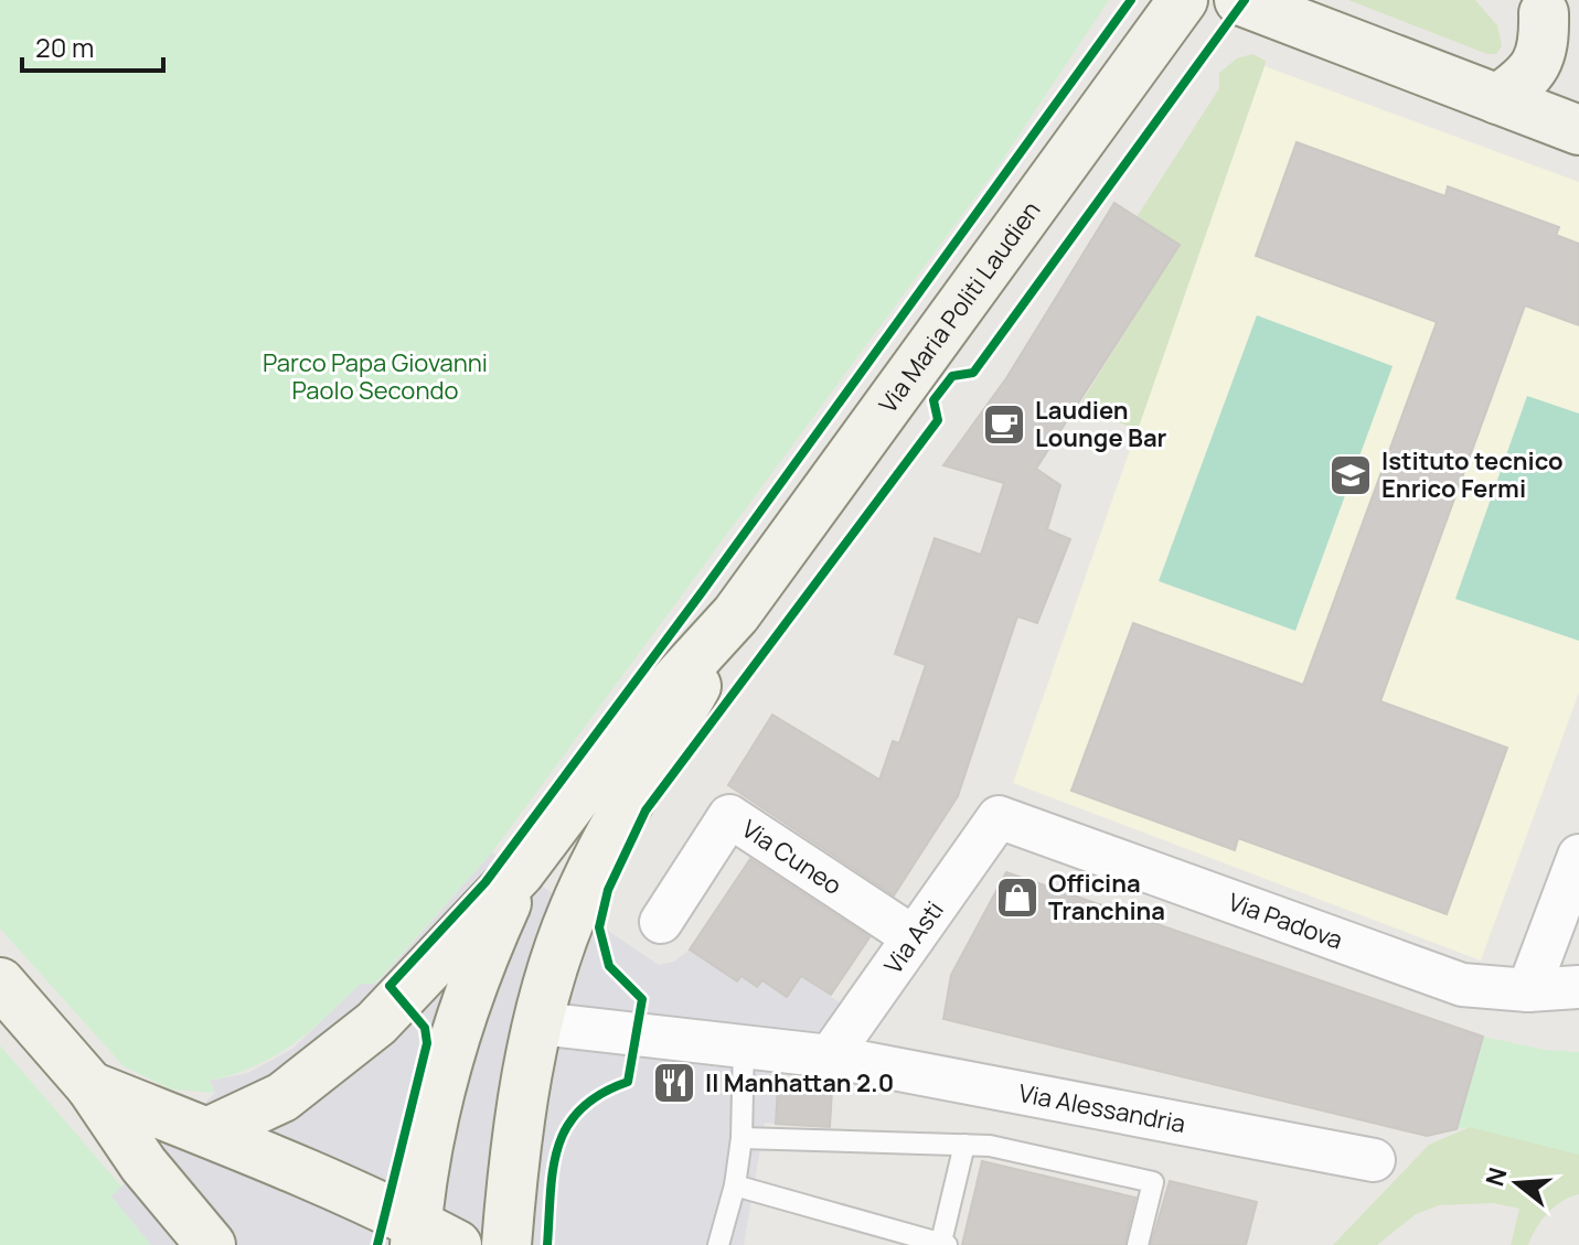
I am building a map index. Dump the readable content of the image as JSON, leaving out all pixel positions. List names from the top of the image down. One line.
{"streets":{"street":["Via Maria Politi Laudien","Via Cuneo","Via Padova","Via Asti","Via Alessandria"]},"crossings":[["Via Cuneo","Via Asti"],["Via Padova","Via Asti"],["Via Asti","Via Alessandria"]],"parks":["Parco Papa Giovanni Paolo Secondo"],"places":{"cafe":["Laudien Lounge Bar"],"school or university":["Istituto tecnico Enrico Fermi"],"shop":["Officina Tranchina"],"restaurant":["Il Manhattan 2.0"]},"scale_bar":"20 m","north":"left"}
